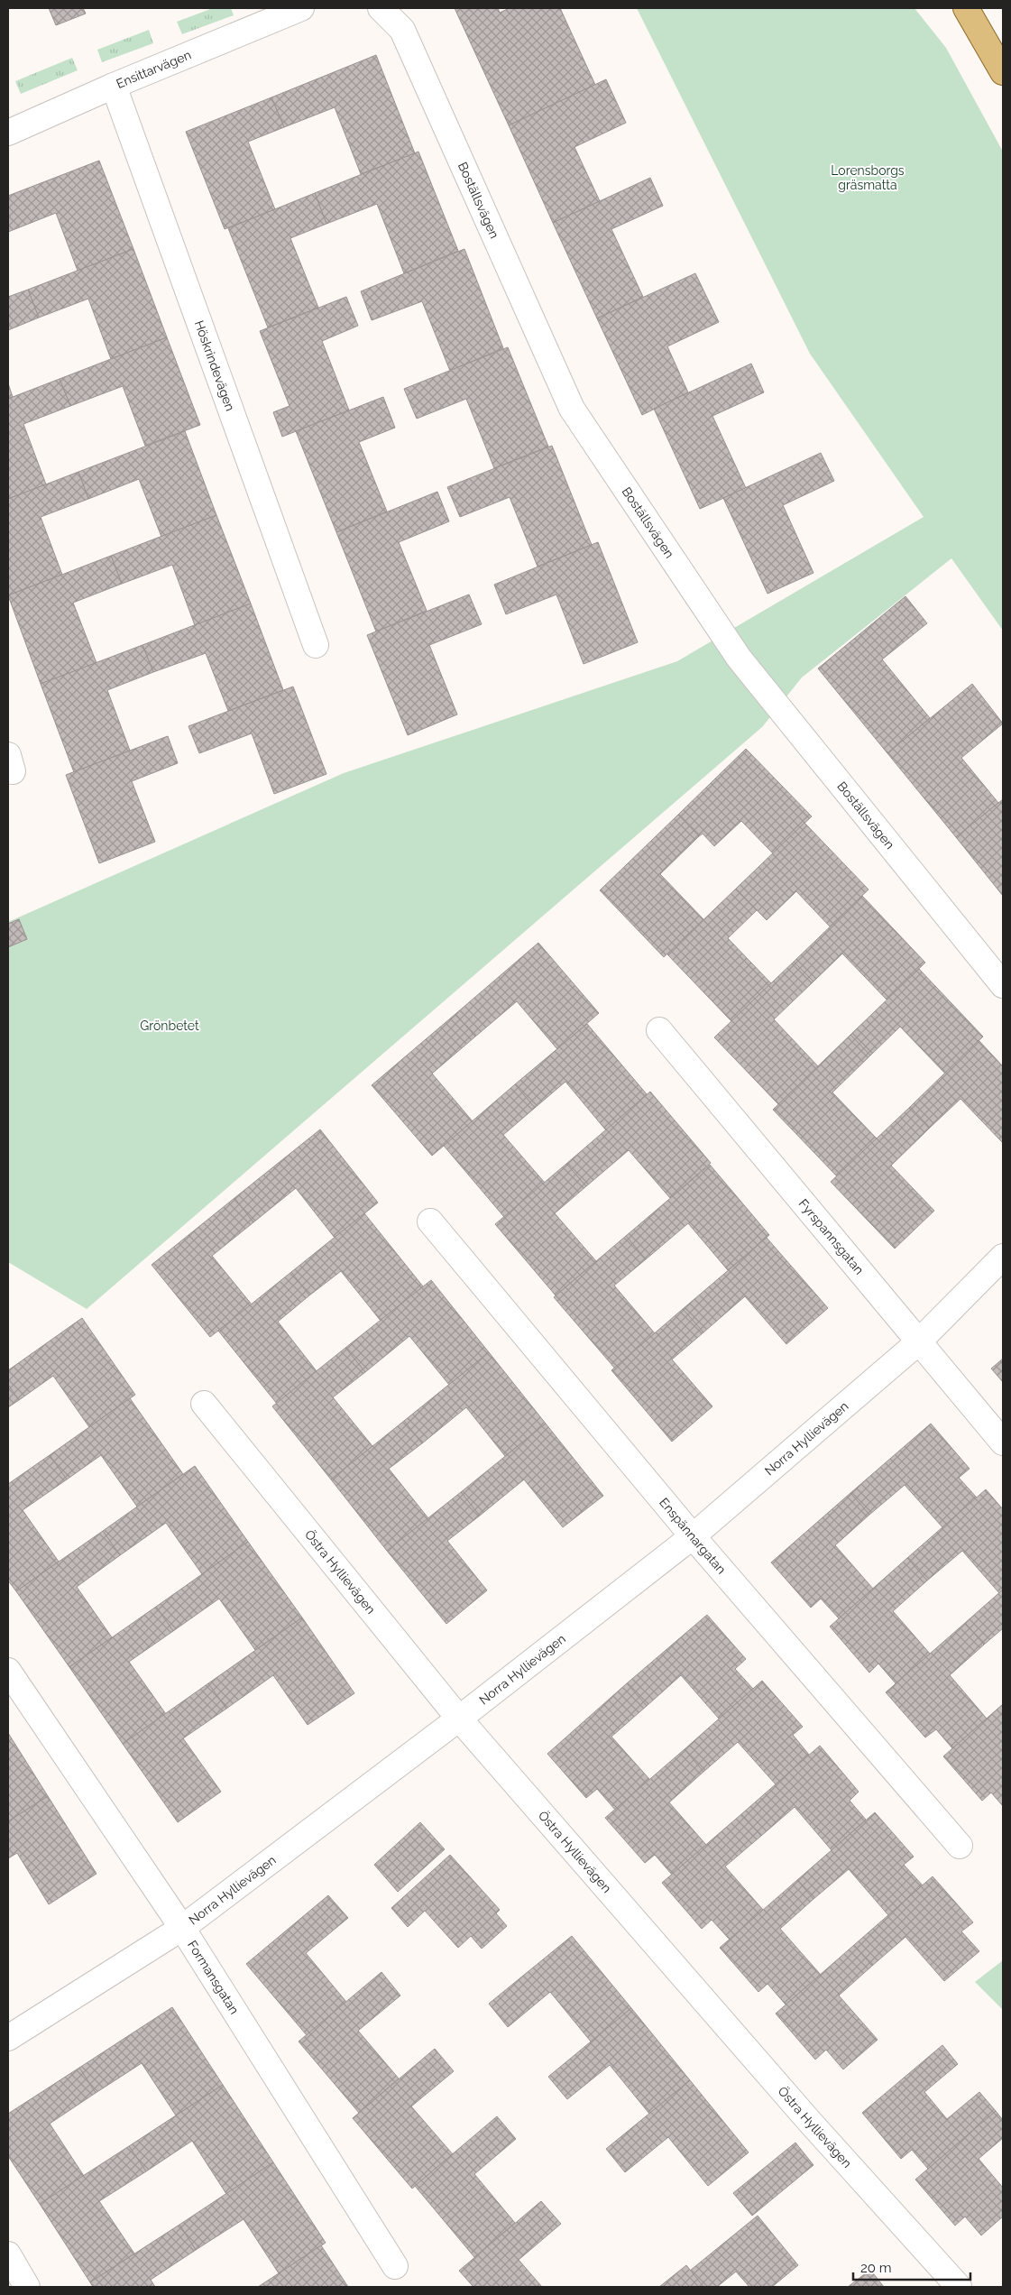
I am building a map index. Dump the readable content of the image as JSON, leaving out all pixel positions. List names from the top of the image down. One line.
{"streets":{"street":["Ensittarvägen","Boställsvägen","Höskrindevägen","Fyrspannsgatan","Norra Hyllievägen","Enspännargatan","Östra Hyllievägen","Formansgatan"]},"crossings":[["Ensittarvägen","Höskrindevägen"],["Fyrspannsgatan","Norra Hyllievägen"],["Norra Hyllievägen","Enspännargatan"],["Norra Hyllievägen","Östra Hyllievägen"],["Norra Hyllievägen","Formansgatan"]],"parks":["Lorensborgs gräsmatta","Grönbetet"],"scale_bar":"20 m"}
